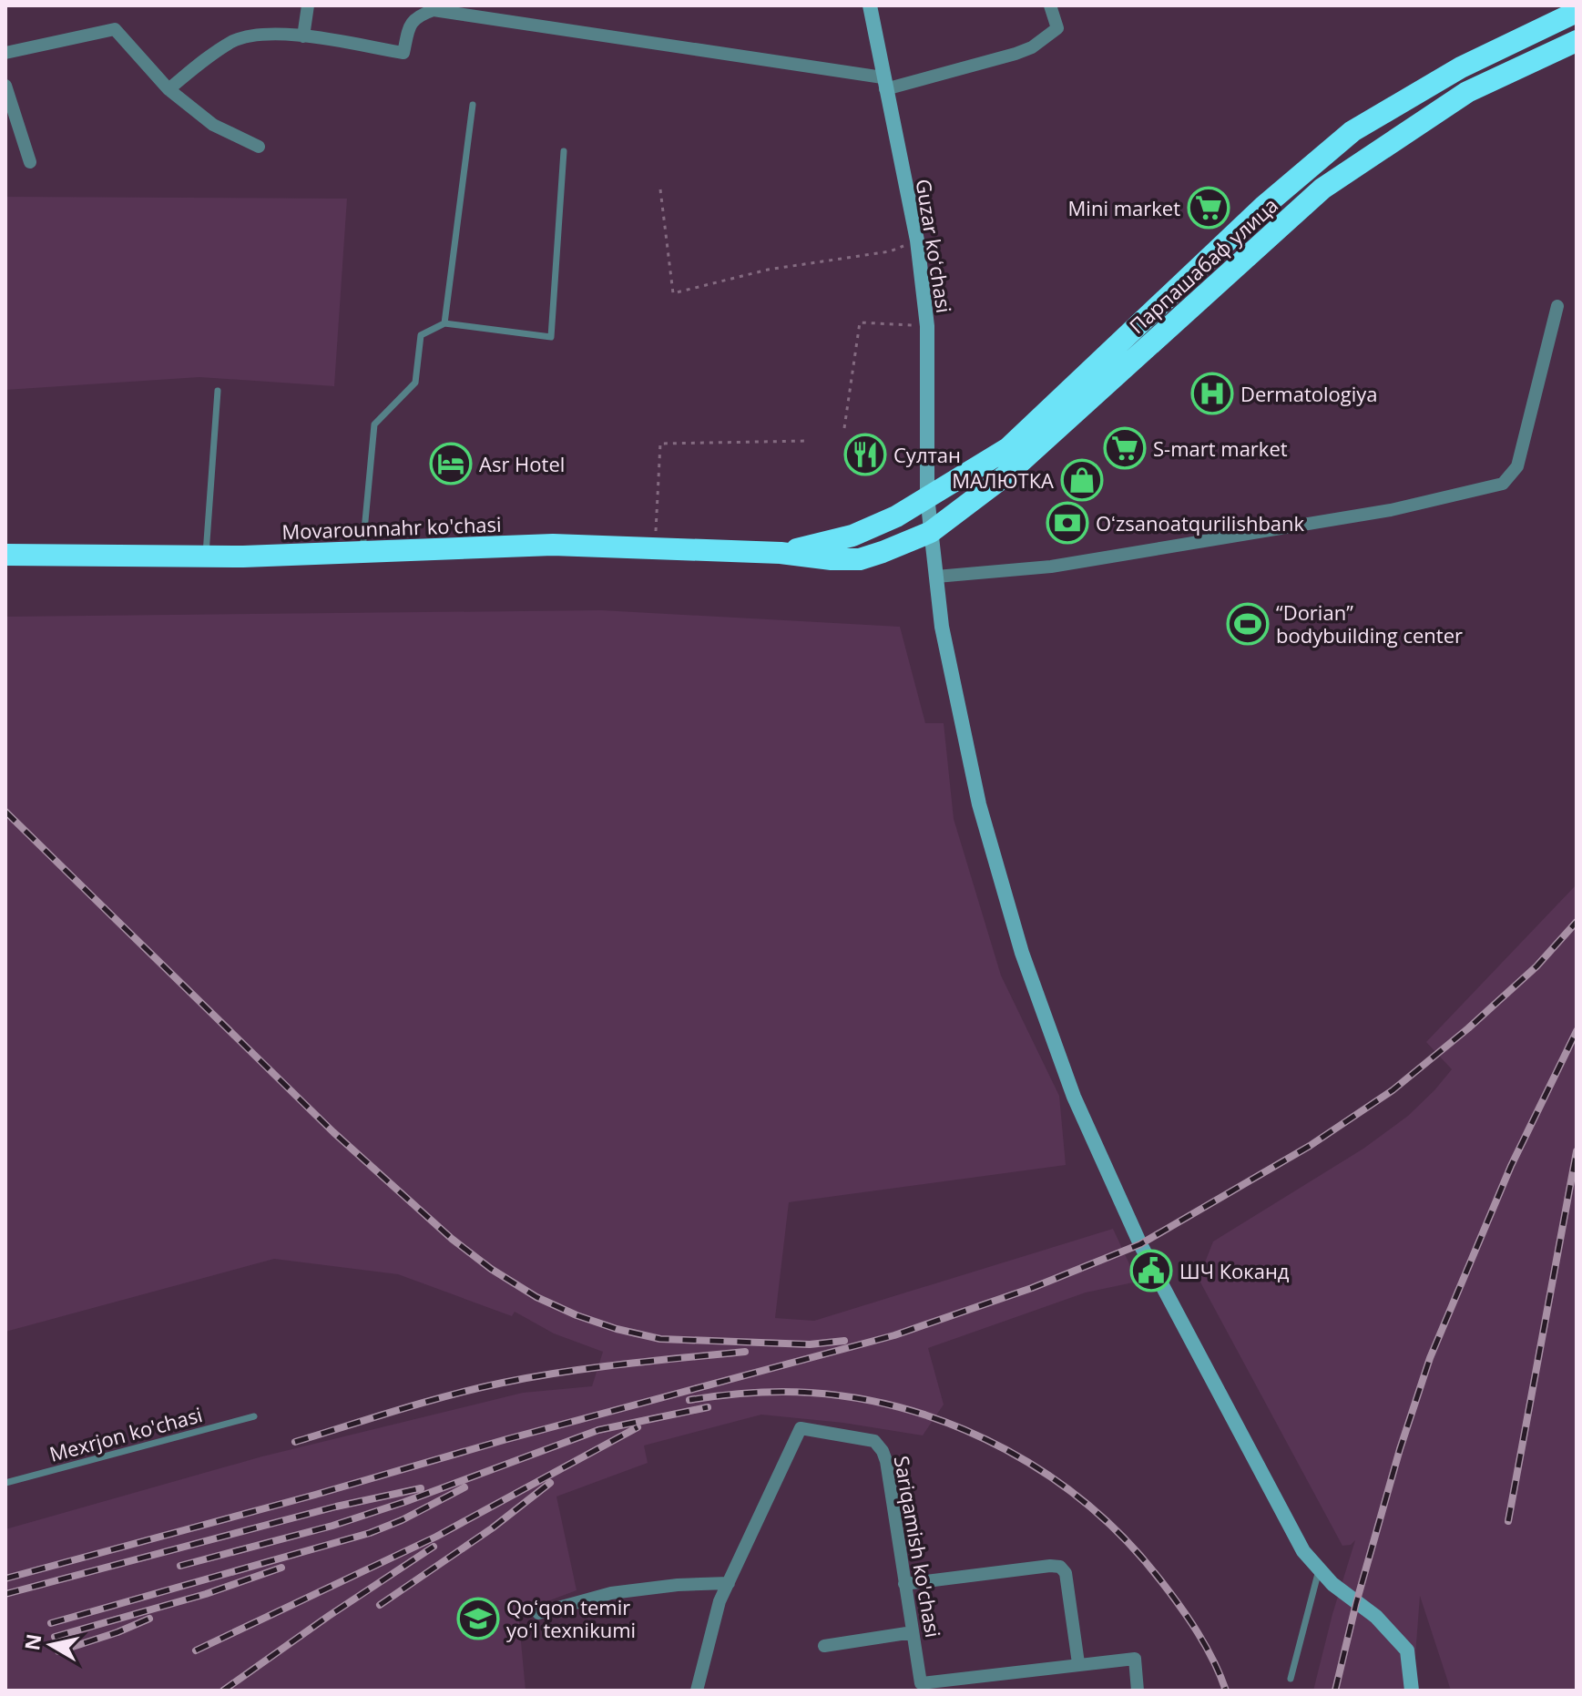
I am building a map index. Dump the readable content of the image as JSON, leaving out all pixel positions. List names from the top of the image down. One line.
{"streets":{"highway":["Парпашабаф улица","Movarounnahr ko'chasi"],"main road":["Guzar koʻchasi"],"street":["Sariqamish ko'chasi"],"lane":["Mexrjon ko'chasi"]},"crossings":[["Guzar koʻchasi","Парпашабаф улица"],["Guzar koʻchasi","Movarounnahr ko'chasi"],["Парпашабаф улица","Movarounnahr ko'chasi"]],"places":{"supermarket":["Mini market","S-mart market"],"hospital":["Dermatologiya"],"restaurant":["Султан"],"hotel":["Asr Hotel"],"shop":["МАЛЮТКА"],"bank":["Oʻzsanoatqurilishbank"],"sports":["“Dorian” bodybuilding center"],"public building":["ШЧ Коканд"],"school or university":["Qoʻqon temir yoʻl texnikumi"]},"north":"left"}
